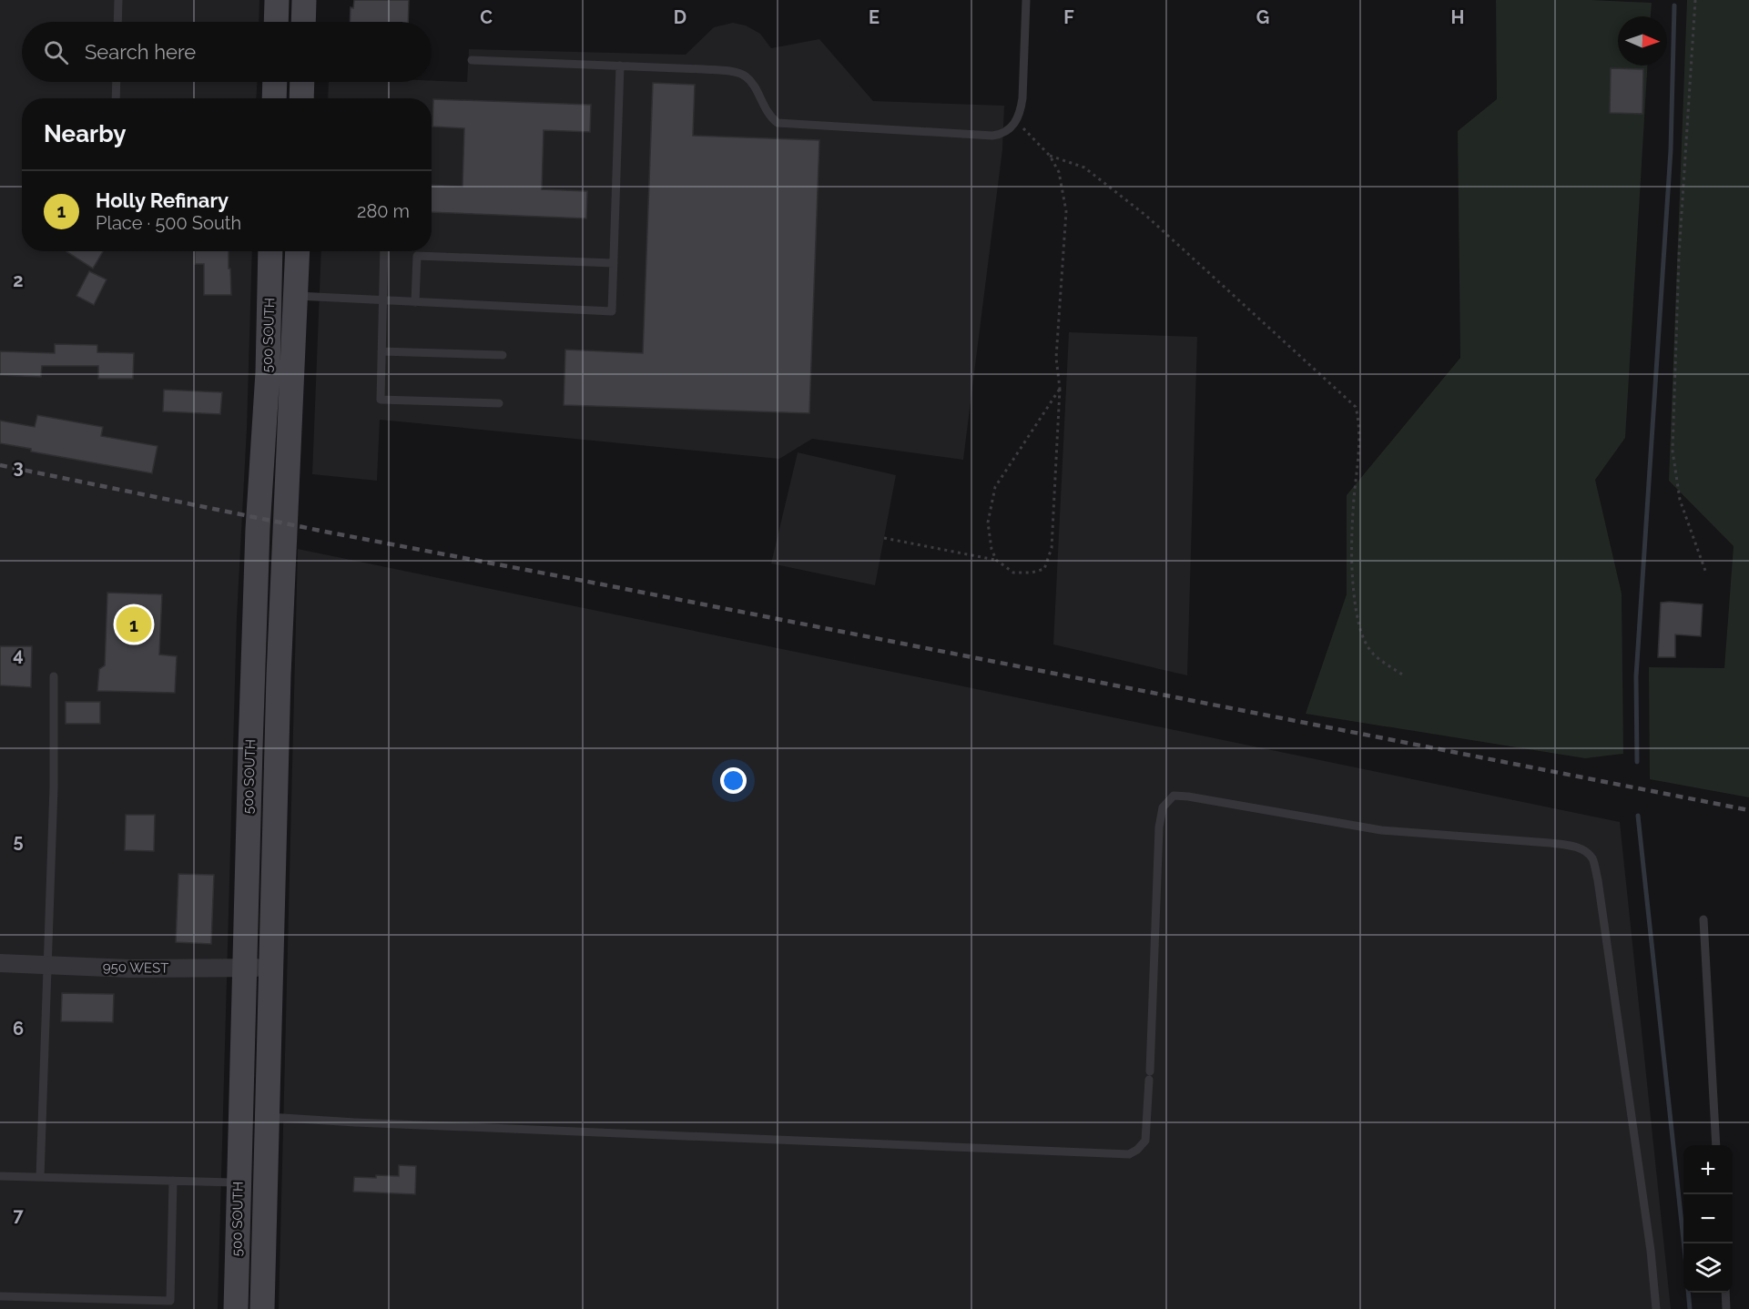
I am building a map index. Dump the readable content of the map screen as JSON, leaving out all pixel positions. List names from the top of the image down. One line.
{"streets":{"main road":["500 SOUTH"],"street":["950 WEST"]},"crossings":[["500 SOUTH","950 WEST"]],"north":"right","page":{"search":"Search here","heading":"Nearby","list":[{"mark":"1","name":"Holly Refinary","note":"Place · 500 South","value":"280 m"}],"pins":"1","map_buttons":["+","−"]},"grid":{"columns":["C","D","E","F","G","H"],"rows":["2","3","4","5","6","7"]}}
